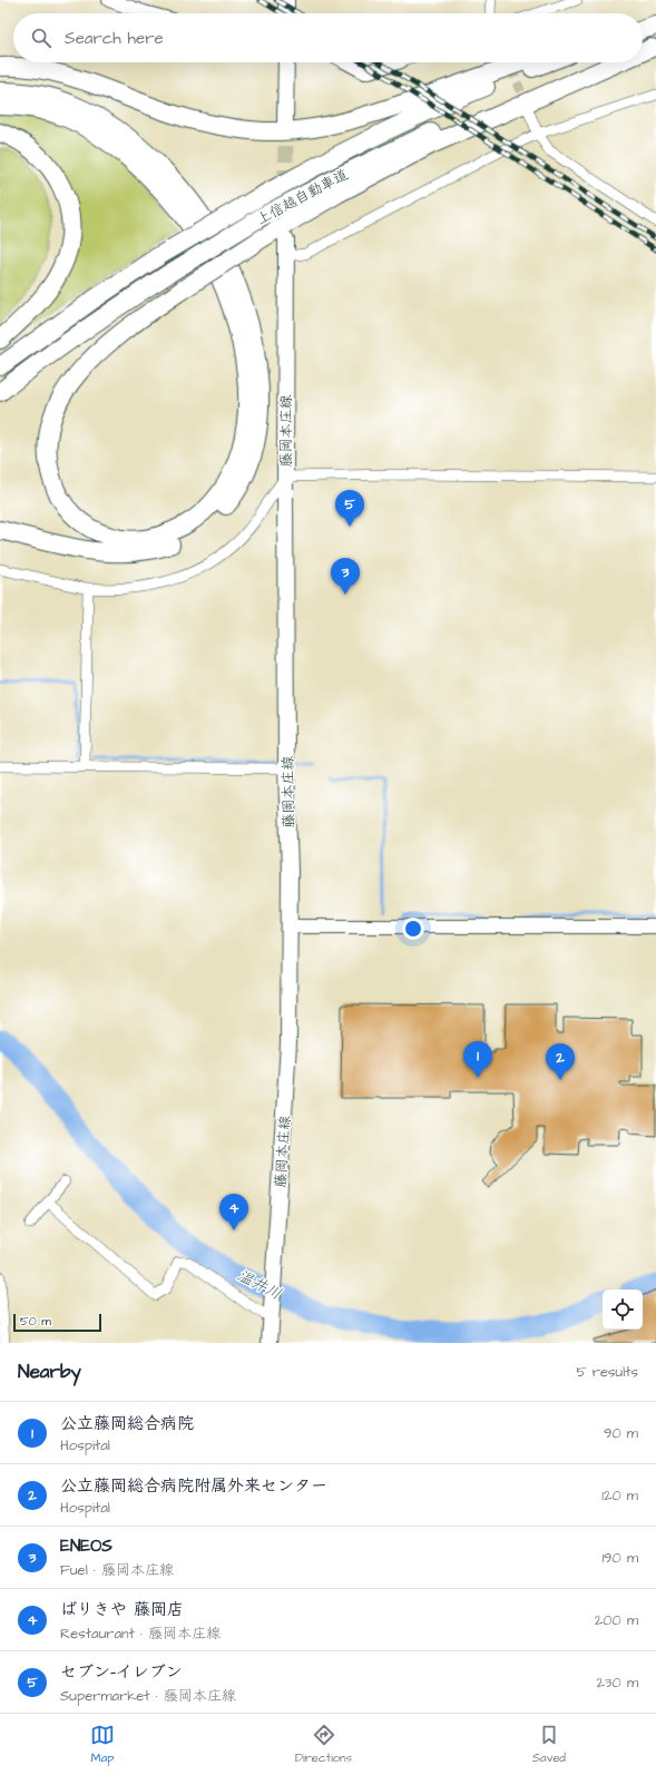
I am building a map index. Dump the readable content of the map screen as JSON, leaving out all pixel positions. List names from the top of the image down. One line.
{"streets":{"highway":["上信越自動車道"],"main road":["藤岡本庄線"]},"water":["温井川"],"scale_bar":"50 m","page":{"search":"Search here","pins":["5","3","1","2","4"],"scale":"50 m","heading":["Nearby","5 results"],"list":[{"mark":"1","name":"公立藤岡総合病院","note":"Hospital","value":"90 m"},{"mark":"2","name":"公立藤岡総合病院附属外来センター","note":"Hospital","value":"120 m"},{"mark":"3","name":"ENEOS","note":"Fuel · 藤岡本庄線","value":"190 m"},{"mark":"4","name":"ばりきや 藤岡店","note":"Restaurant · 藤岡本庄線","value":"200 m"},{"mark":"5","name":"セブン-イレブン","note":"Supermarket · 藤岡本庄線","value":"230 m"}],"nav":["Map","Directions","Saved"]}}
